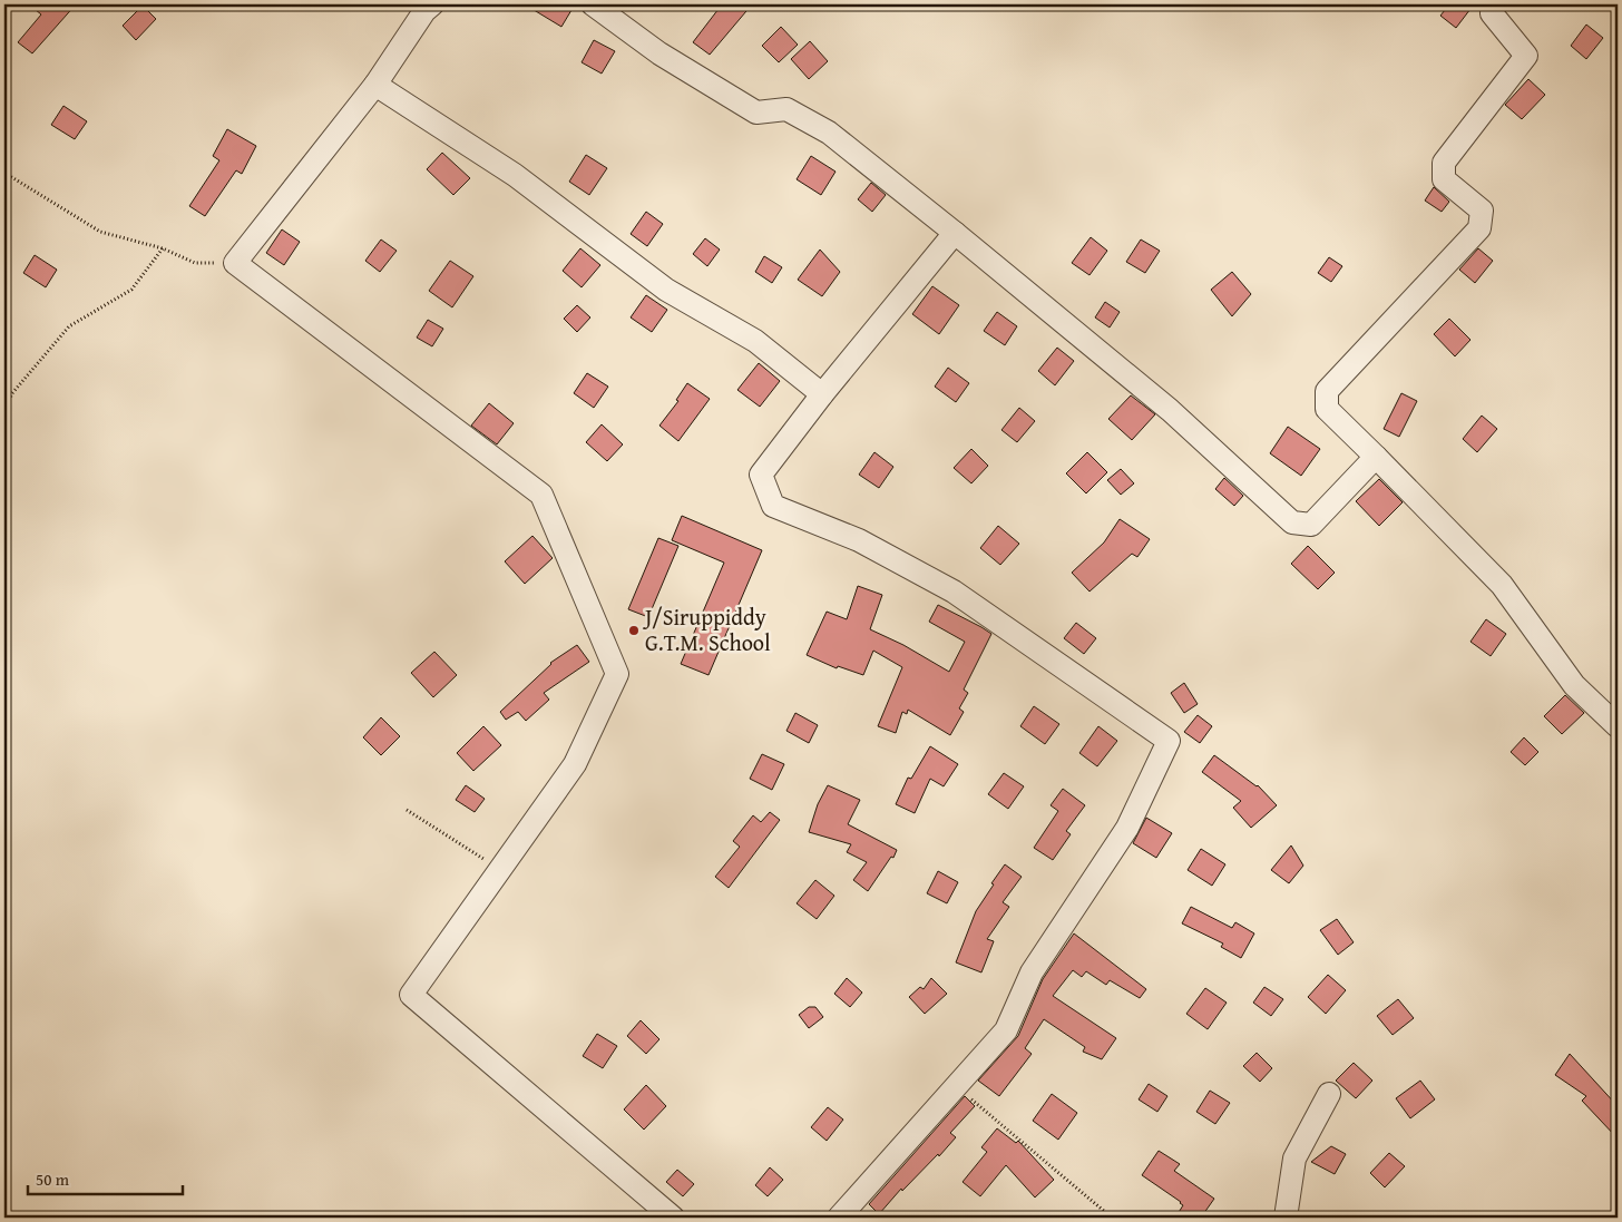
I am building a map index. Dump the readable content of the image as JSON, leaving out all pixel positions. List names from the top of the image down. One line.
{"places":["J/Siruppiddy G.T.M. School"],"scale_bar":"50 m"}
